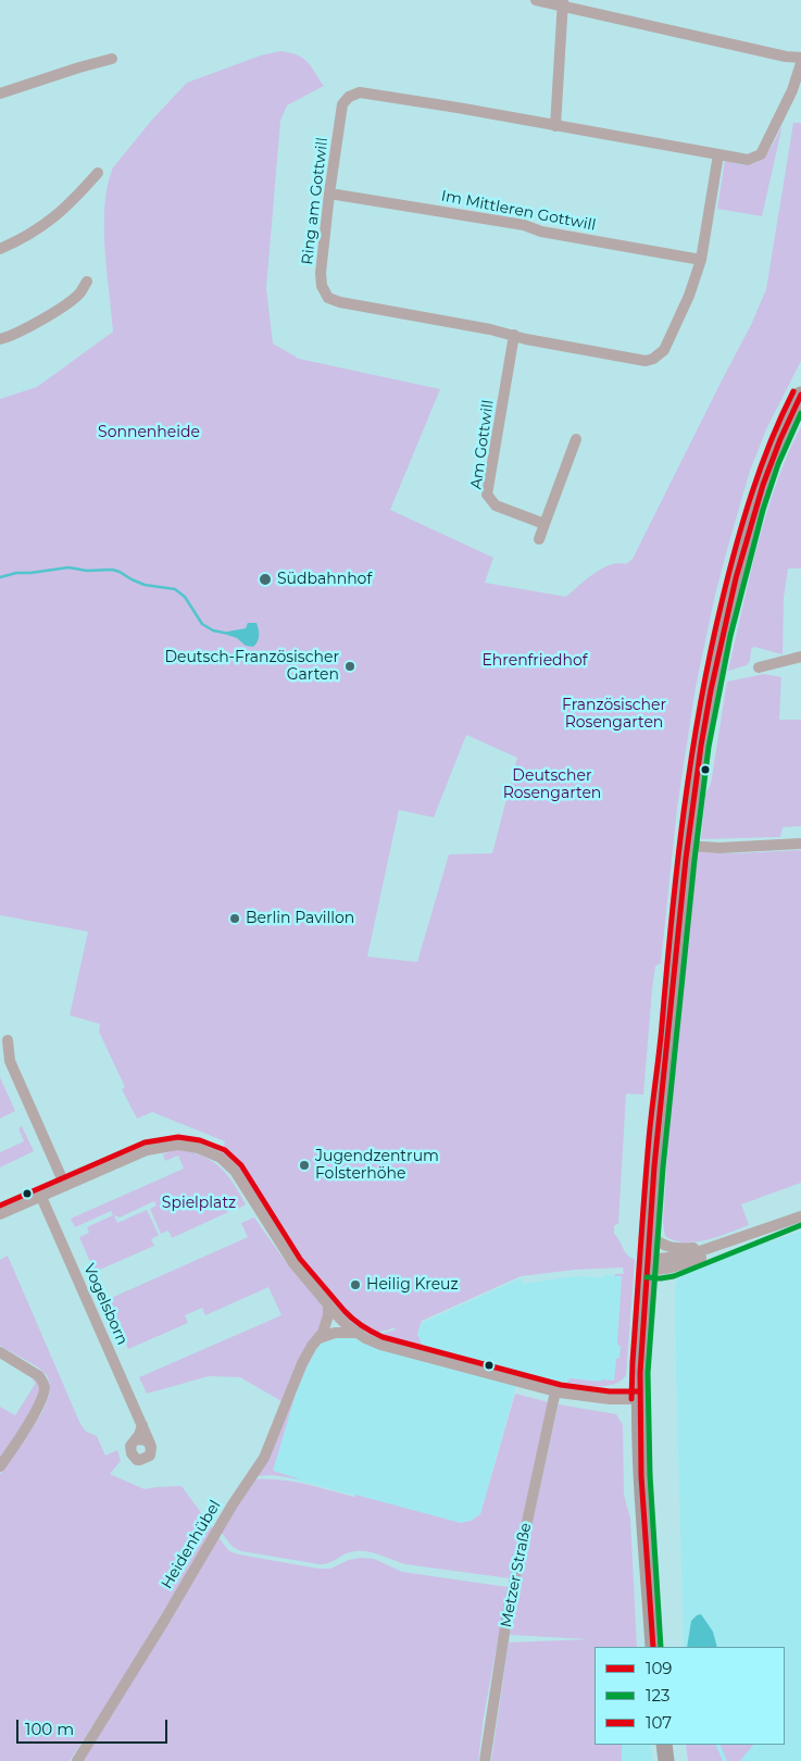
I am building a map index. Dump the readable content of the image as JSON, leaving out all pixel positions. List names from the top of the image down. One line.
{"streets":{"street":["Ring am Gottwill","Im Mittleren Gottwill","Am Gottwill","Vogelsborn","Heidenhübel","Metzer Straße"]},"crossings":[["Ring am Gottwill","Im Mittleren Gottwill"],["Ring am Gottwill","Am Gottwill"]],"parks":["Sonnenheide","Ehrenfriedhof","Französischer Rosengarten","Deutscher Rosengarten","Spielplatz"],"places":["Südbahnhof","Deutsch-Französischer Garten","Berlin Pavillon","Jugendzentrum Folsterhöhe","Heilig Kreuz"],"lines":["transit line 107","transit line 109","transit line 123"],"legend":["109","123","107"],"scale_bar":"100 m"}
